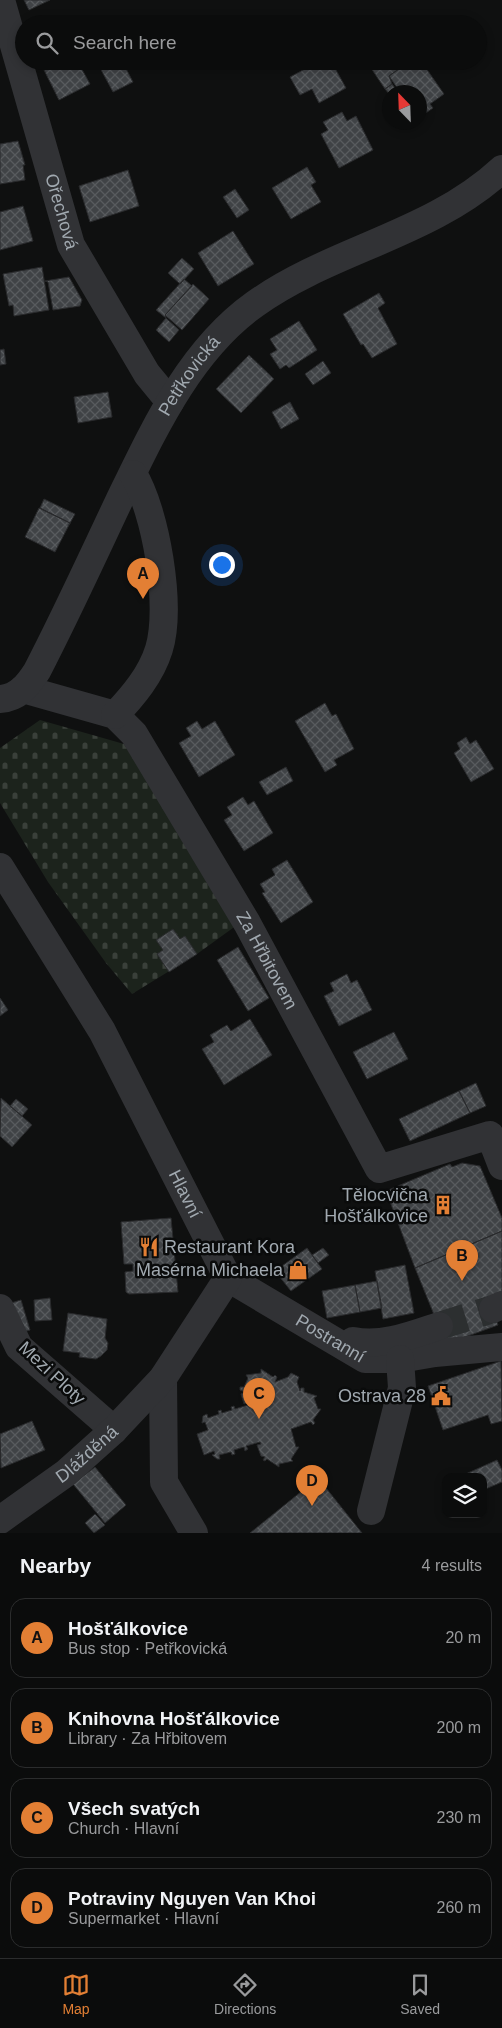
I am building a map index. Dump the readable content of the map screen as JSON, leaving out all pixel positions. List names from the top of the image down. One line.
{"streets":{"street":["Ořechová","Petřkovická","Za Hřbitovem","Hlavní","Postranní","Mezi Ploty","Dlážděná"]},"crossings":[["Ořechová","Petřkovická"],["Petřkovická","Za Hřbitovem"],["Hlavní","Postranní"],["Mezi Ploty","Dlážděná"]],"places":{"building":["Tělocvična Hošťálkovice"],"restaurant":["Restaurant Kora"],"shop":["Masérna Michaela"],"public building":["Ostrava 28"]},"north":"top left","page":{"search":"Search here","pins":["A","B","C","D"],"heading":["Nearby","4 results"],"list":[{"mark":"A","name":"Hošťálkovice","note":"Bus stop · Petřkovická","value":"20 m"},{"mark":"B","name":"Knihovna Hošťálkovice","note":"Library · Za Hřbitovem","value":"200 m"},{"mark":"C","name":"Všech svatých","note":"Church · Hlavní","value":"230 m"},{"mark":"D","name":"Potraviny Nguyen Van Khoi","note":"Supermarket · Hlavní","value":"260 m"}],"nav":["Map","Directions","Saved"]}}
